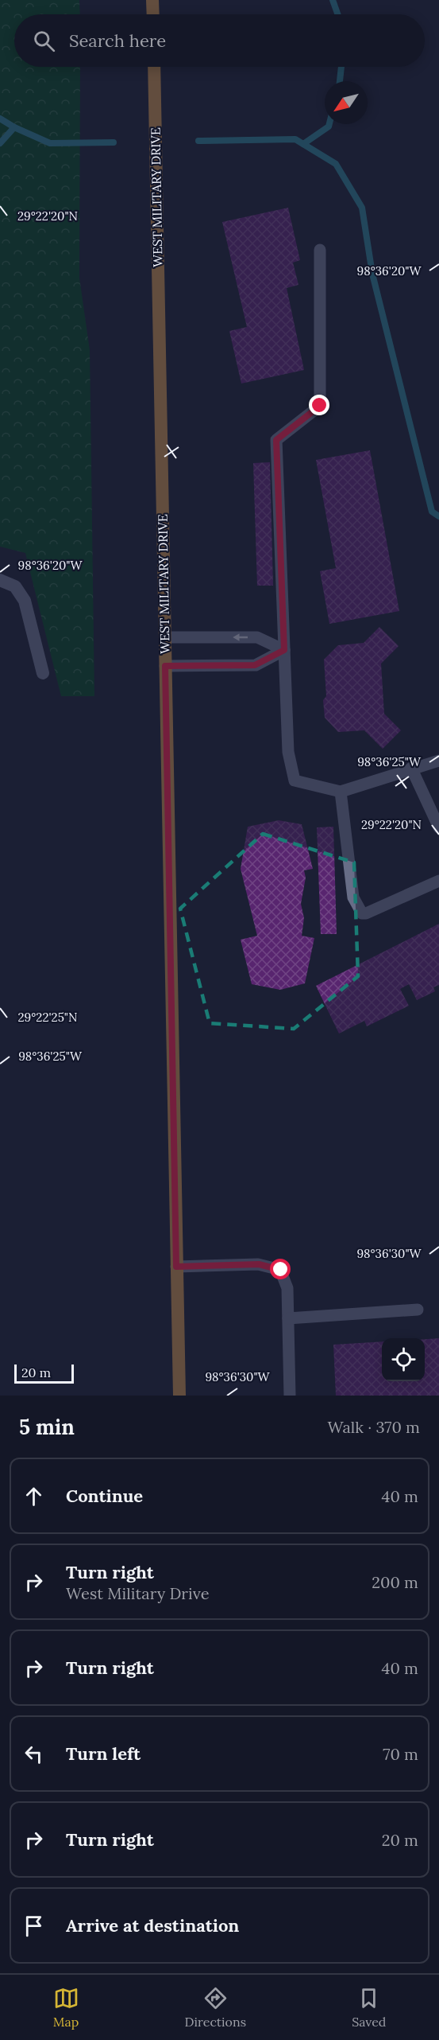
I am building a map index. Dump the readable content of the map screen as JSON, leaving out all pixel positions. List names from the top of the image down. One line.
{"streets":{"main road":["WEST MILITARY DRIVE"]},"scale_bar":"20 m","north":"bottom left","page":{"search":"Search here","scale":"20 m","heading":["5 min","Walk · 370 m"],"list":[["Continue","40 m"],["Turn right","West Military Drive","200 m"],["Turn right","40 m"],["Turn left","70 m"],["Turn right","20 m"],"Arrive at destination"],"nav":["Map","Directions","Saved"]},"coordinates":["29°22'20\"N","98°36'20\"W","98°36'25\"W","29°22'25\"N","98°36'30\"W"]}
